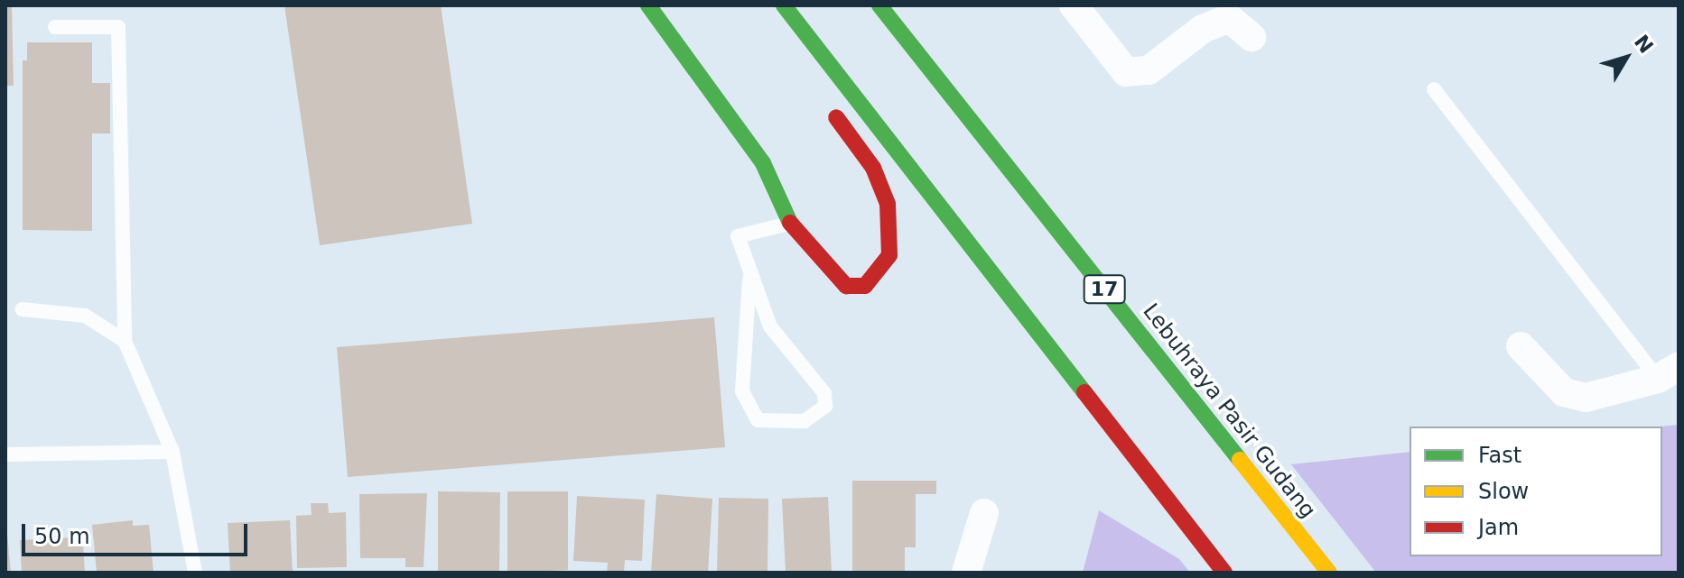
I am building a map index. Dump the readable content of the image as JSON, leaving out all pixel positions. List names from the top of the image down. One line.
{"streets":{"main road":["17","Lebuhraya Pasir Gudang"]},"legend":["Fast","Slow","Jam"],"scale_bar":"50 m","north":"top right"}
